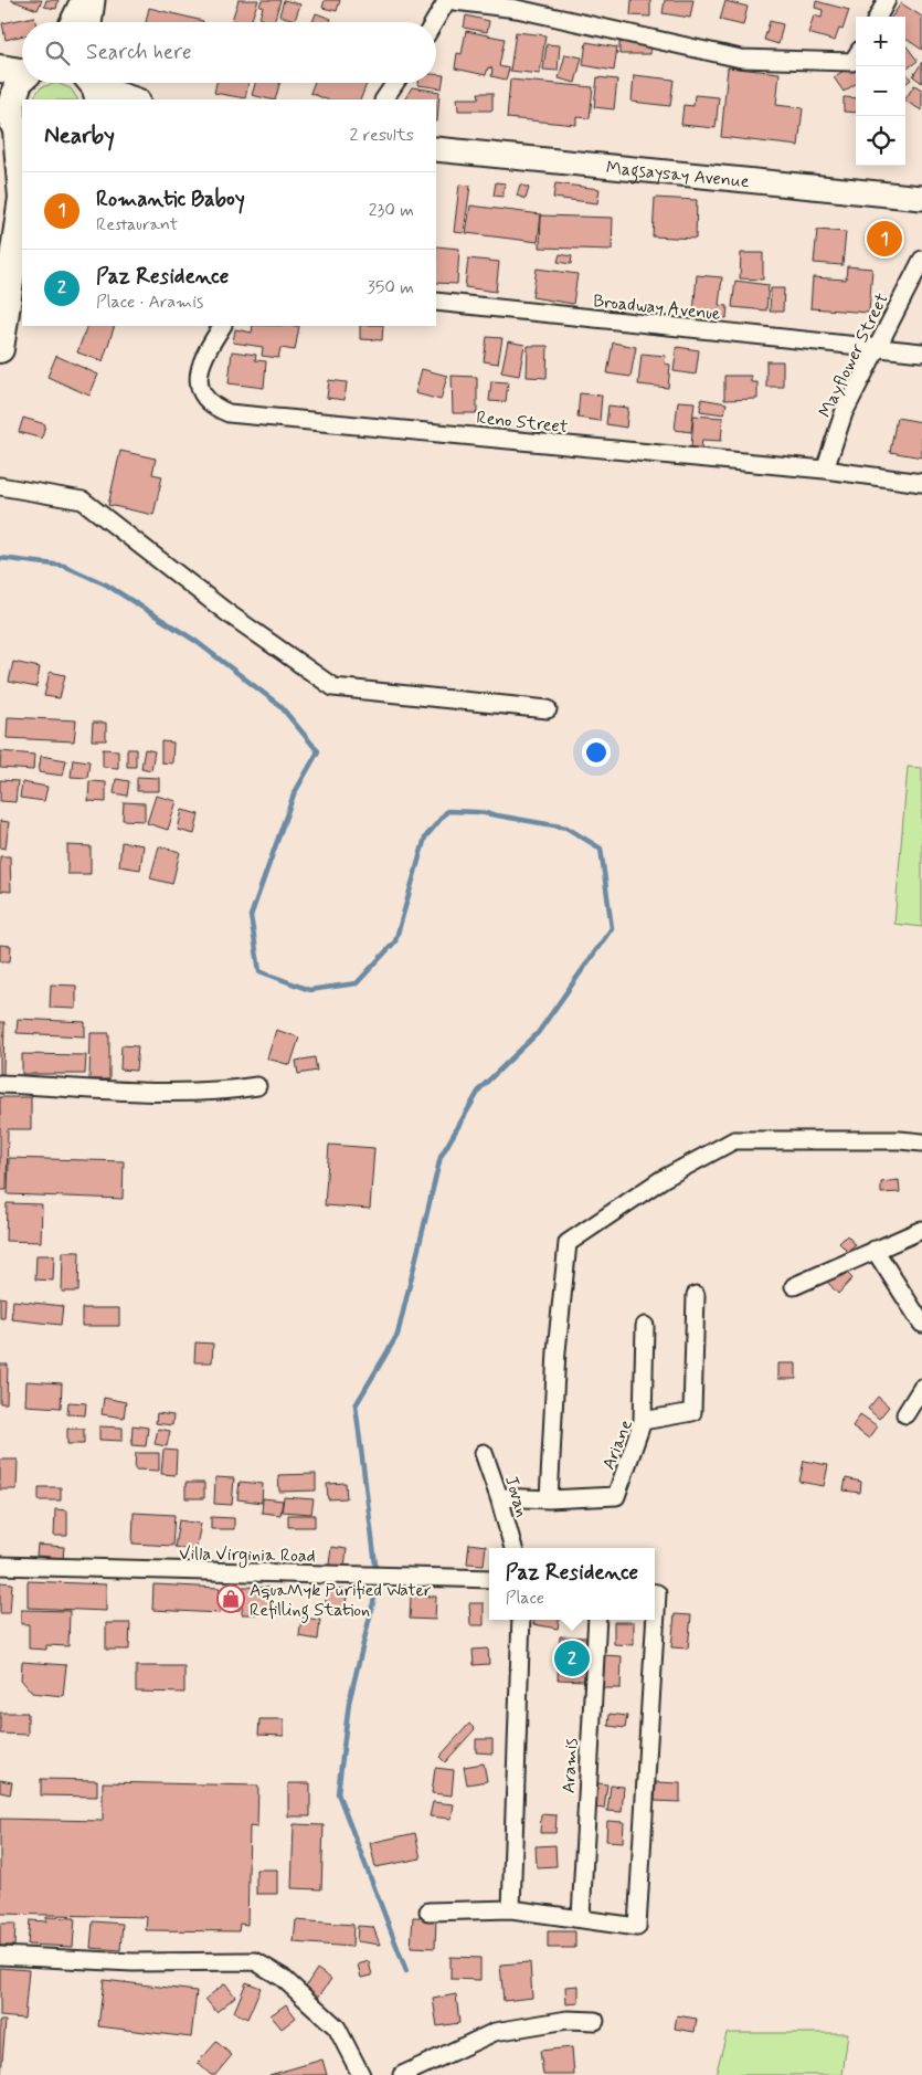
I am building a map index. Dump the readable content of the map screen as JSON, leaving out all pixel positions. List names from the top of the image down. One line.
{"streets":{"main road":["Magsaysay Avenue"],"street":["Broadway Avenue","Mayflower Street","Reno Street","Ariane","Jovan","Villa Virginia Road","Aramis"]},"crossings":[["Broadway Avenue","Mayflower Street"],["Mayflower Street","Reno Street"],["Ariane","Jovan"]],"places":{"shop":["AquaMyk Purified Water Refilling Station"]},"page":{"map_buttons":["+","−"],"search":"Search here","heading":["Nearby","2 results"],"list":[{"mark":"1","name":"Romantic Baboy","note":"Restaurant","value":"230 m"},{"mark":"2","name":"Paz Residence","note":"Place · Aramis","value":"350 m"}],"pins":["1","2"],"popup":["Paz Residence","Place"]}}
